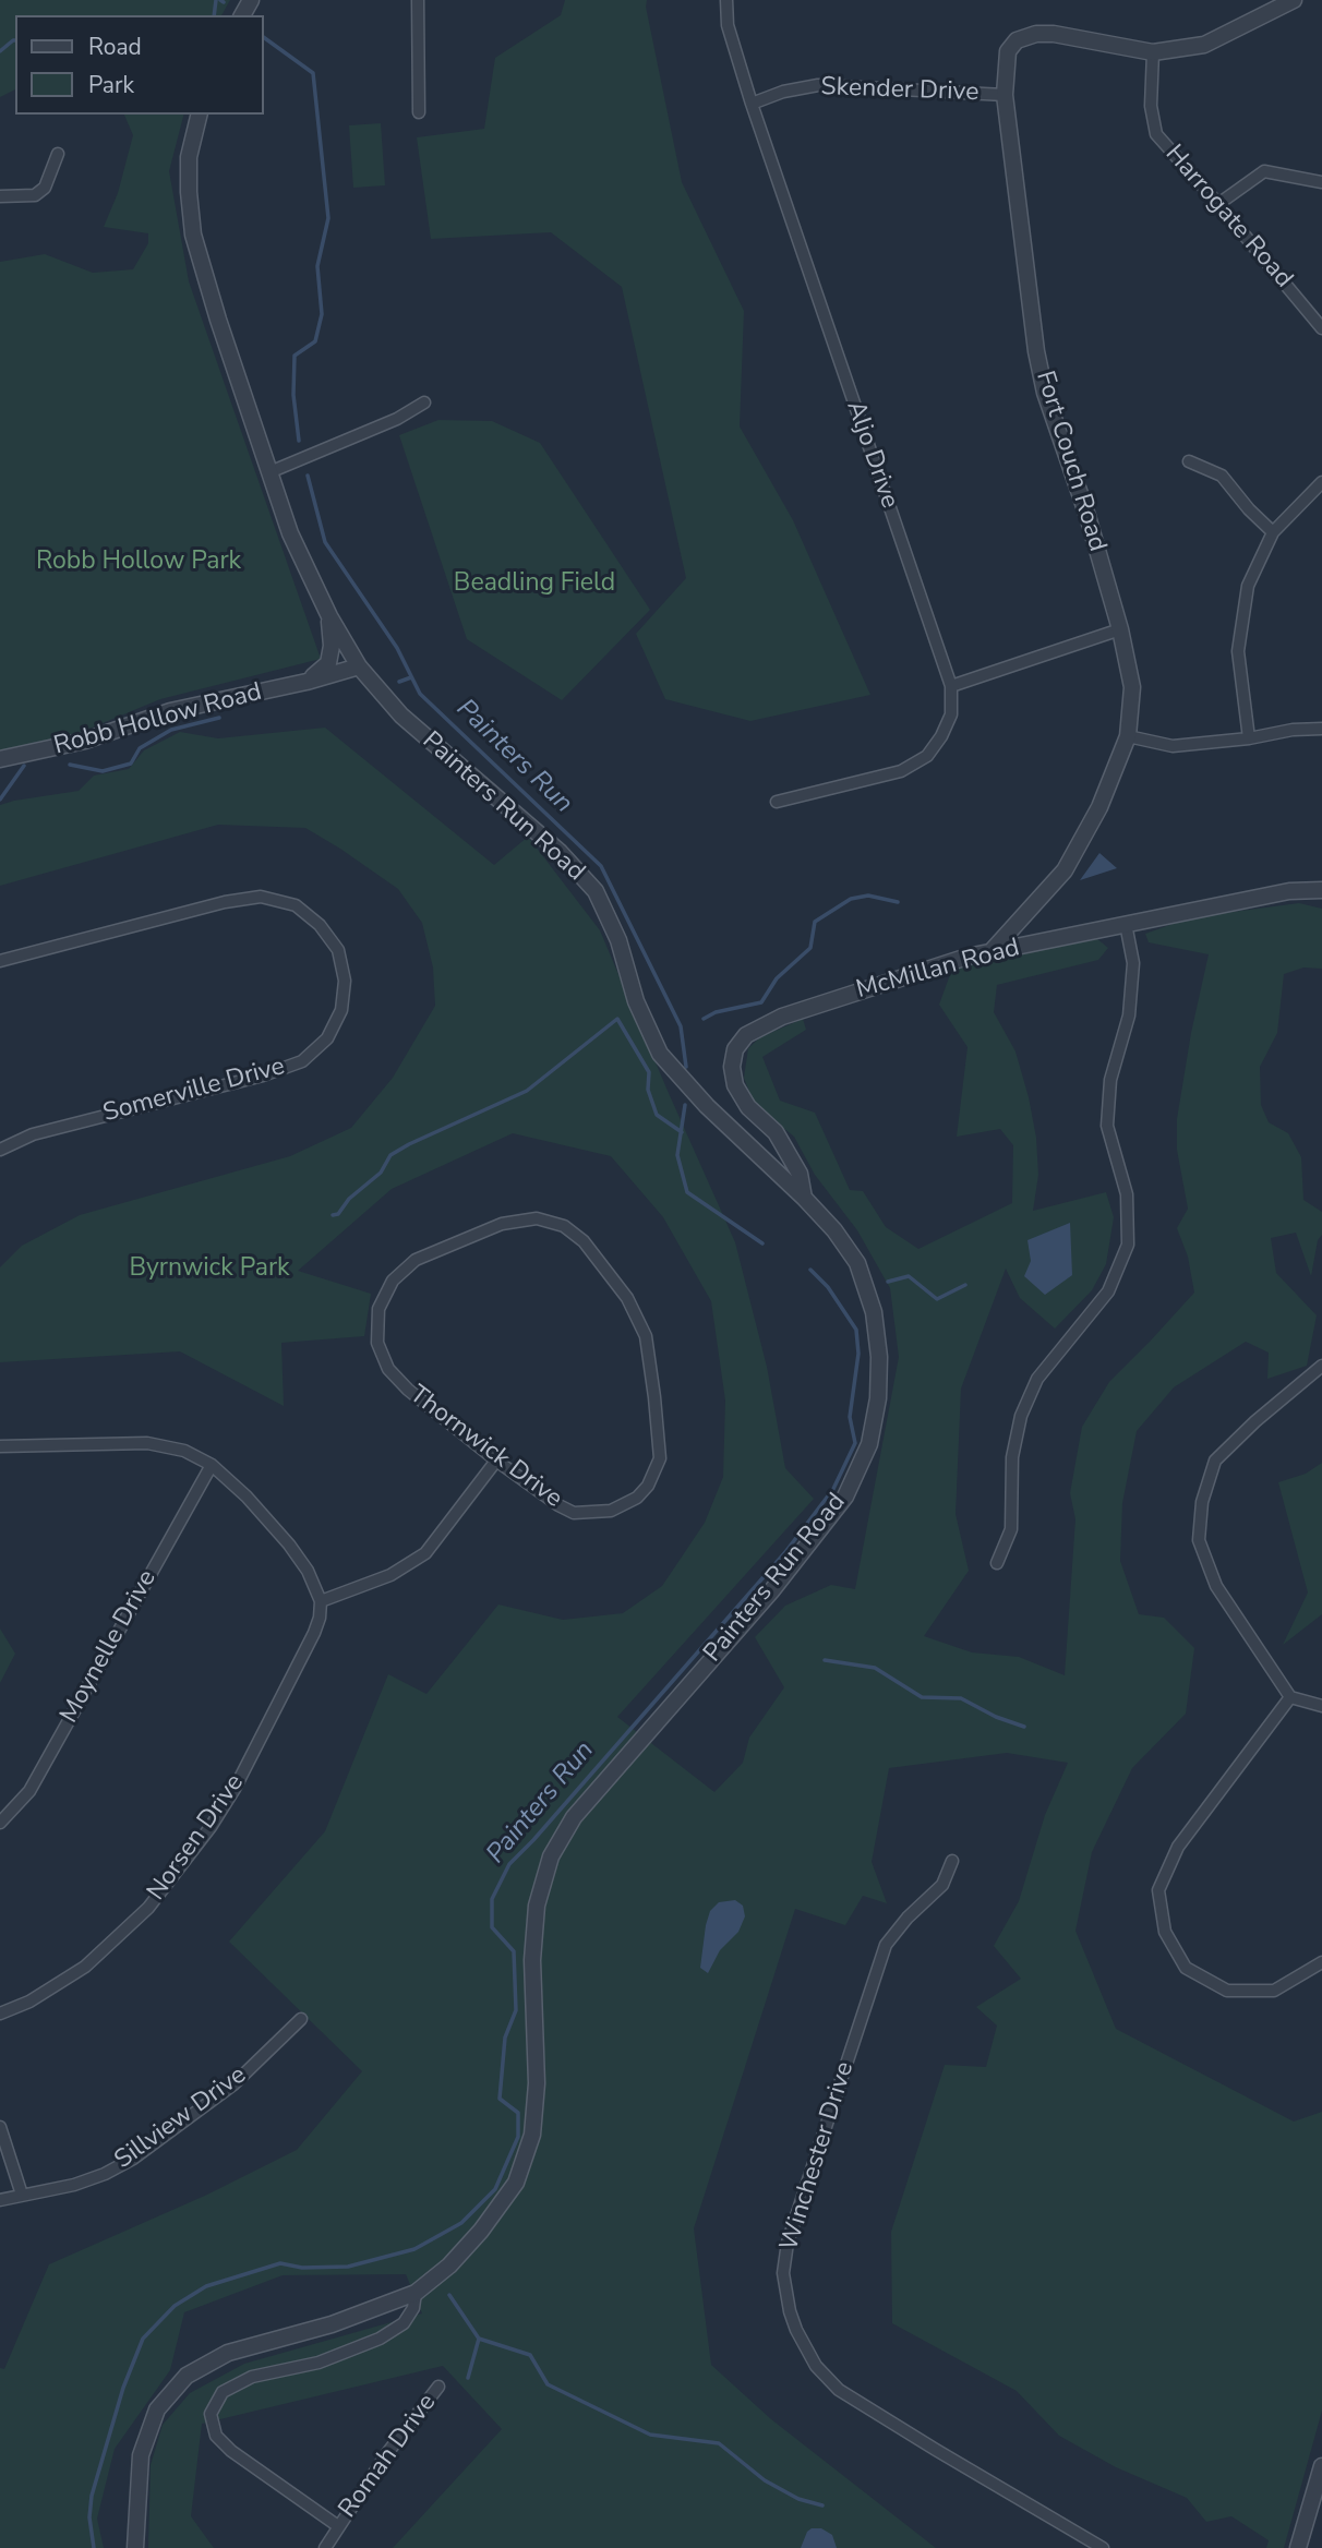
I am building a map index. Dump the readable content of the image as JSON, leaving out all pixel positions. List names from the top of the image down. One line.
{"streets":{"street":["Skender Drive","Harrogate Road","Aljo Drive","Fort Couch Road","Robb Hollow Road","Painters Run Road","McMillan Road","Somerville Drive","Thornwick Drive","Moynelle Drive","Norsen Drive","Sillview Drive","Winchester Drive","Romah Drive"]},"crossings":[["Skender Drive","Aljo Drive"],["Skender Drive","Fort Couch Road"],["Harrogate Road","Fort Couch Road"],["Fort Couch Road","McMillan Road"],["Robb Hollow Road","Painters Run Road"],["Painters Run Road","McMillan Road"],["Painters Run Road","Romah Drive"]],"water":["Painters Run"],"parks":["Robb Hollow Park","Beadling Field","Byrnwick Park"],"legend":["Road","Park"]}
